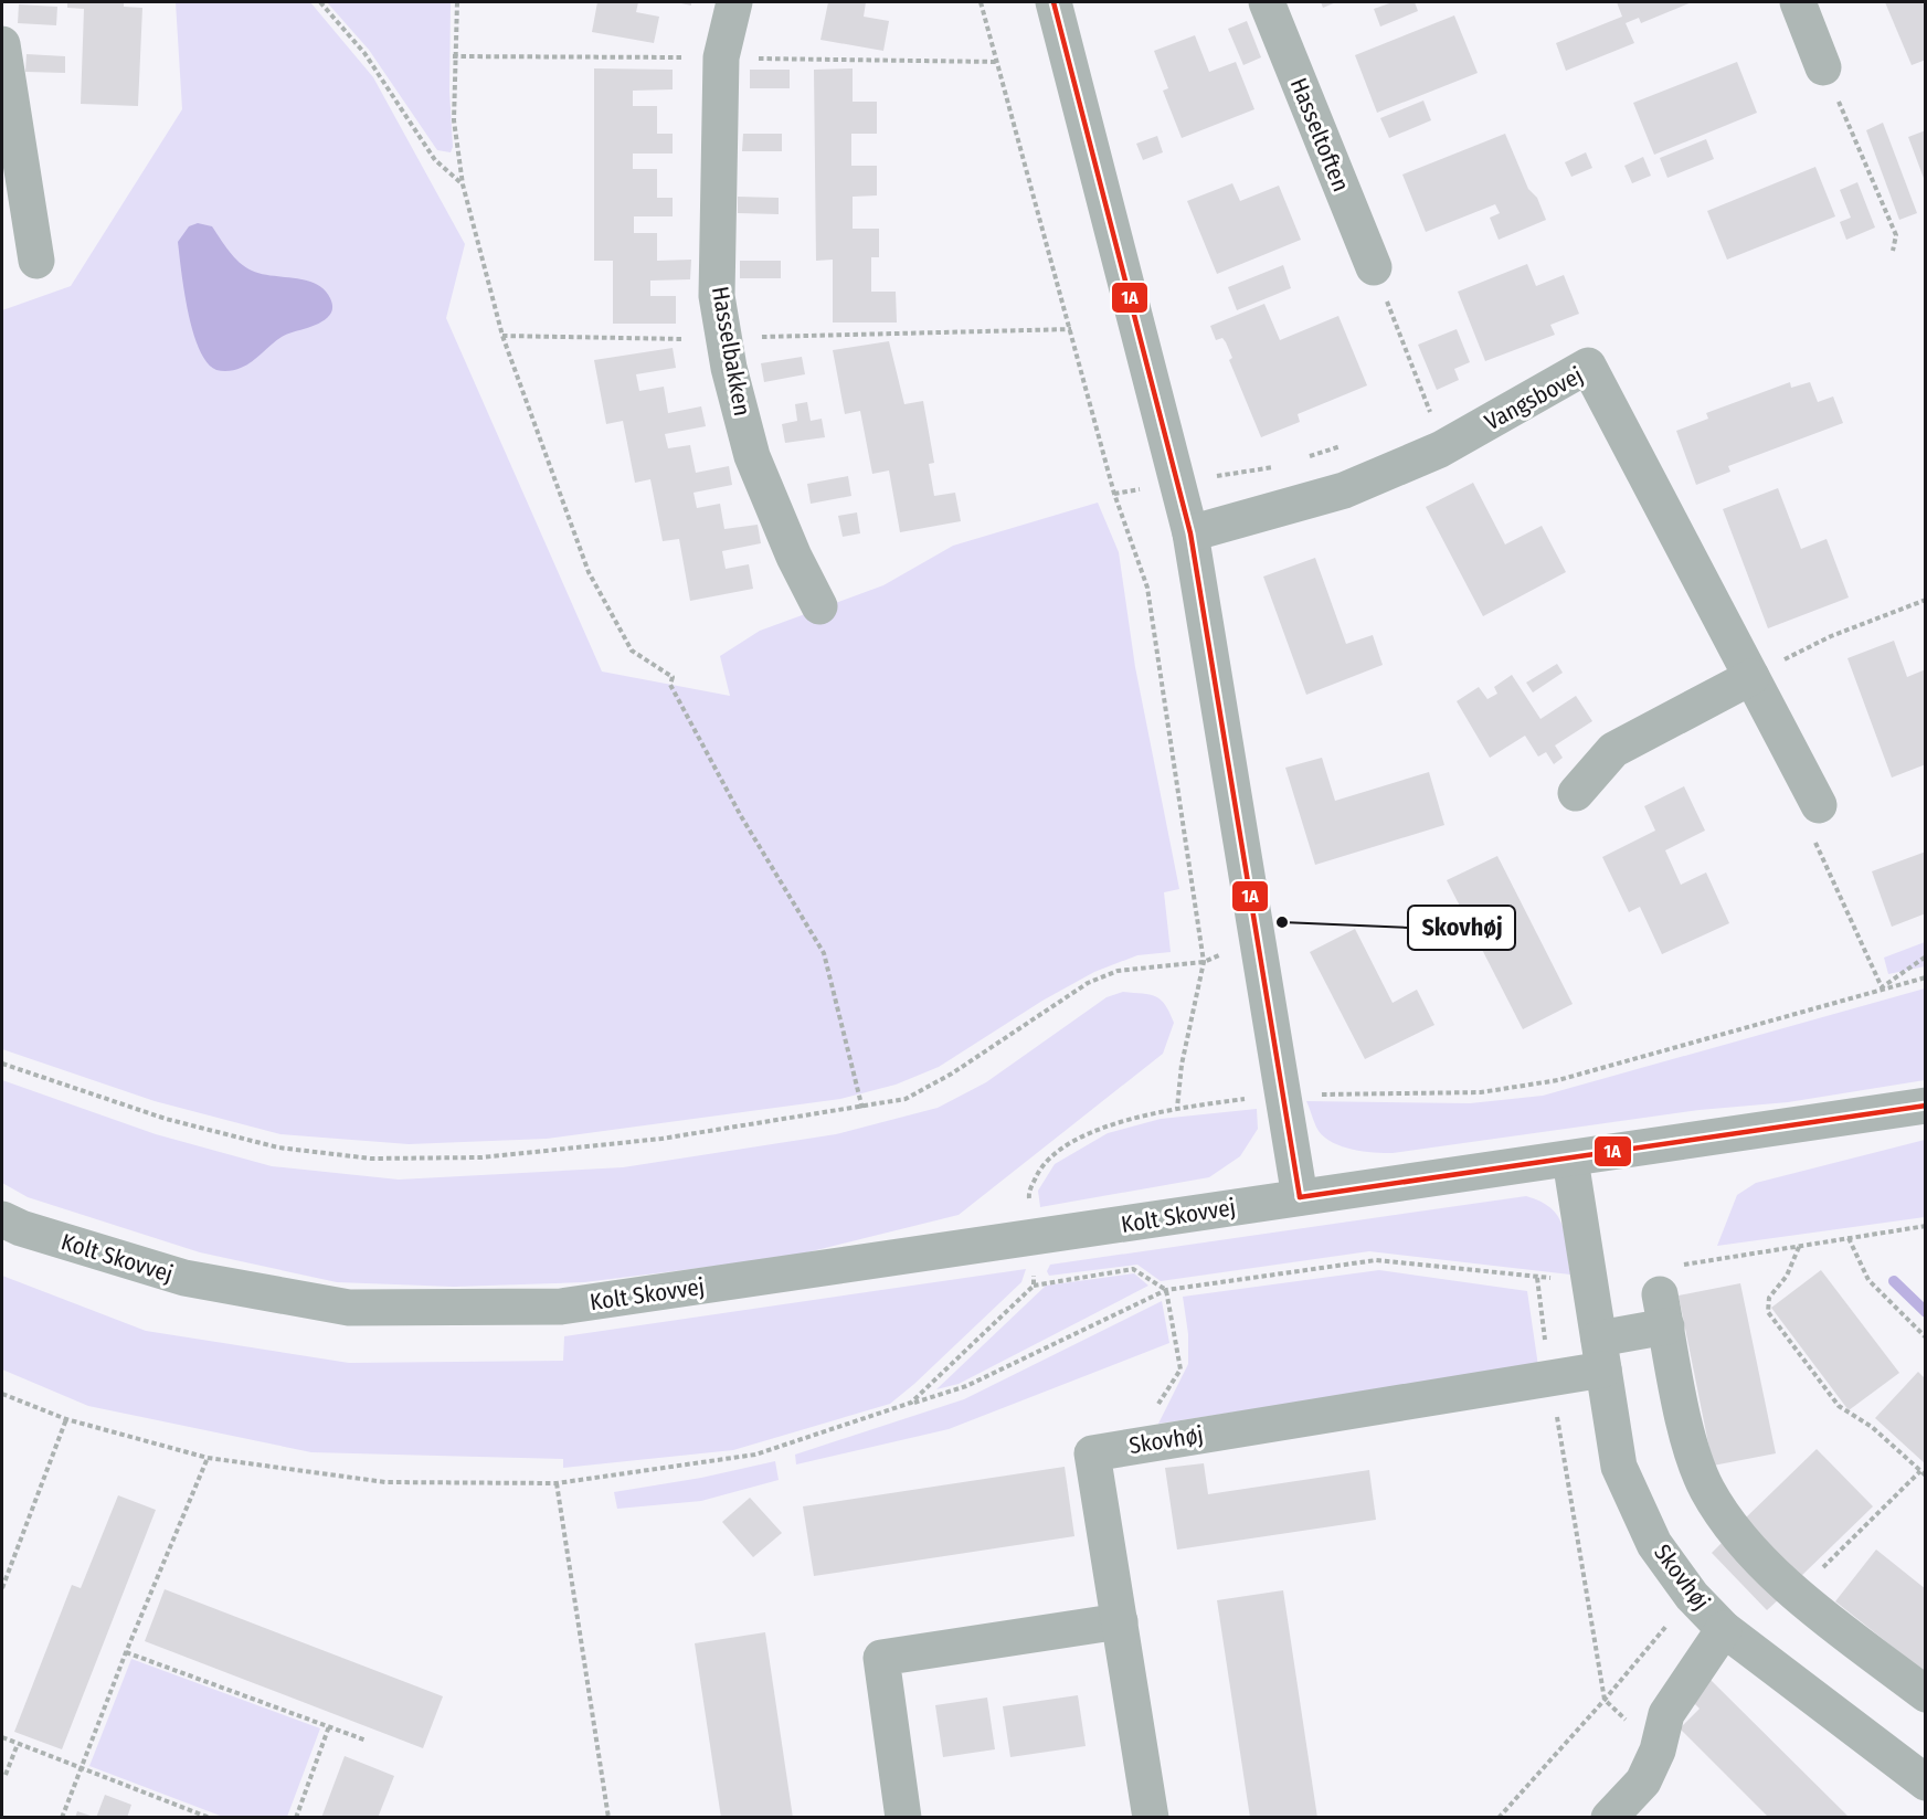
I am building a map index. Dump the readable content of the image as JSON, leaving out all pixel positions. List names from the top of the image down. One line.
{"streets":{"street":["Hasseltoften","Hasselbakken","Vangsbovej","Kolt Skovvej","Skovhøj"]},"crossings":[["Kolt Skovvej","Skovhøj"]],"places":["Skovhøj"],"lines":["transit line 1A"]}
